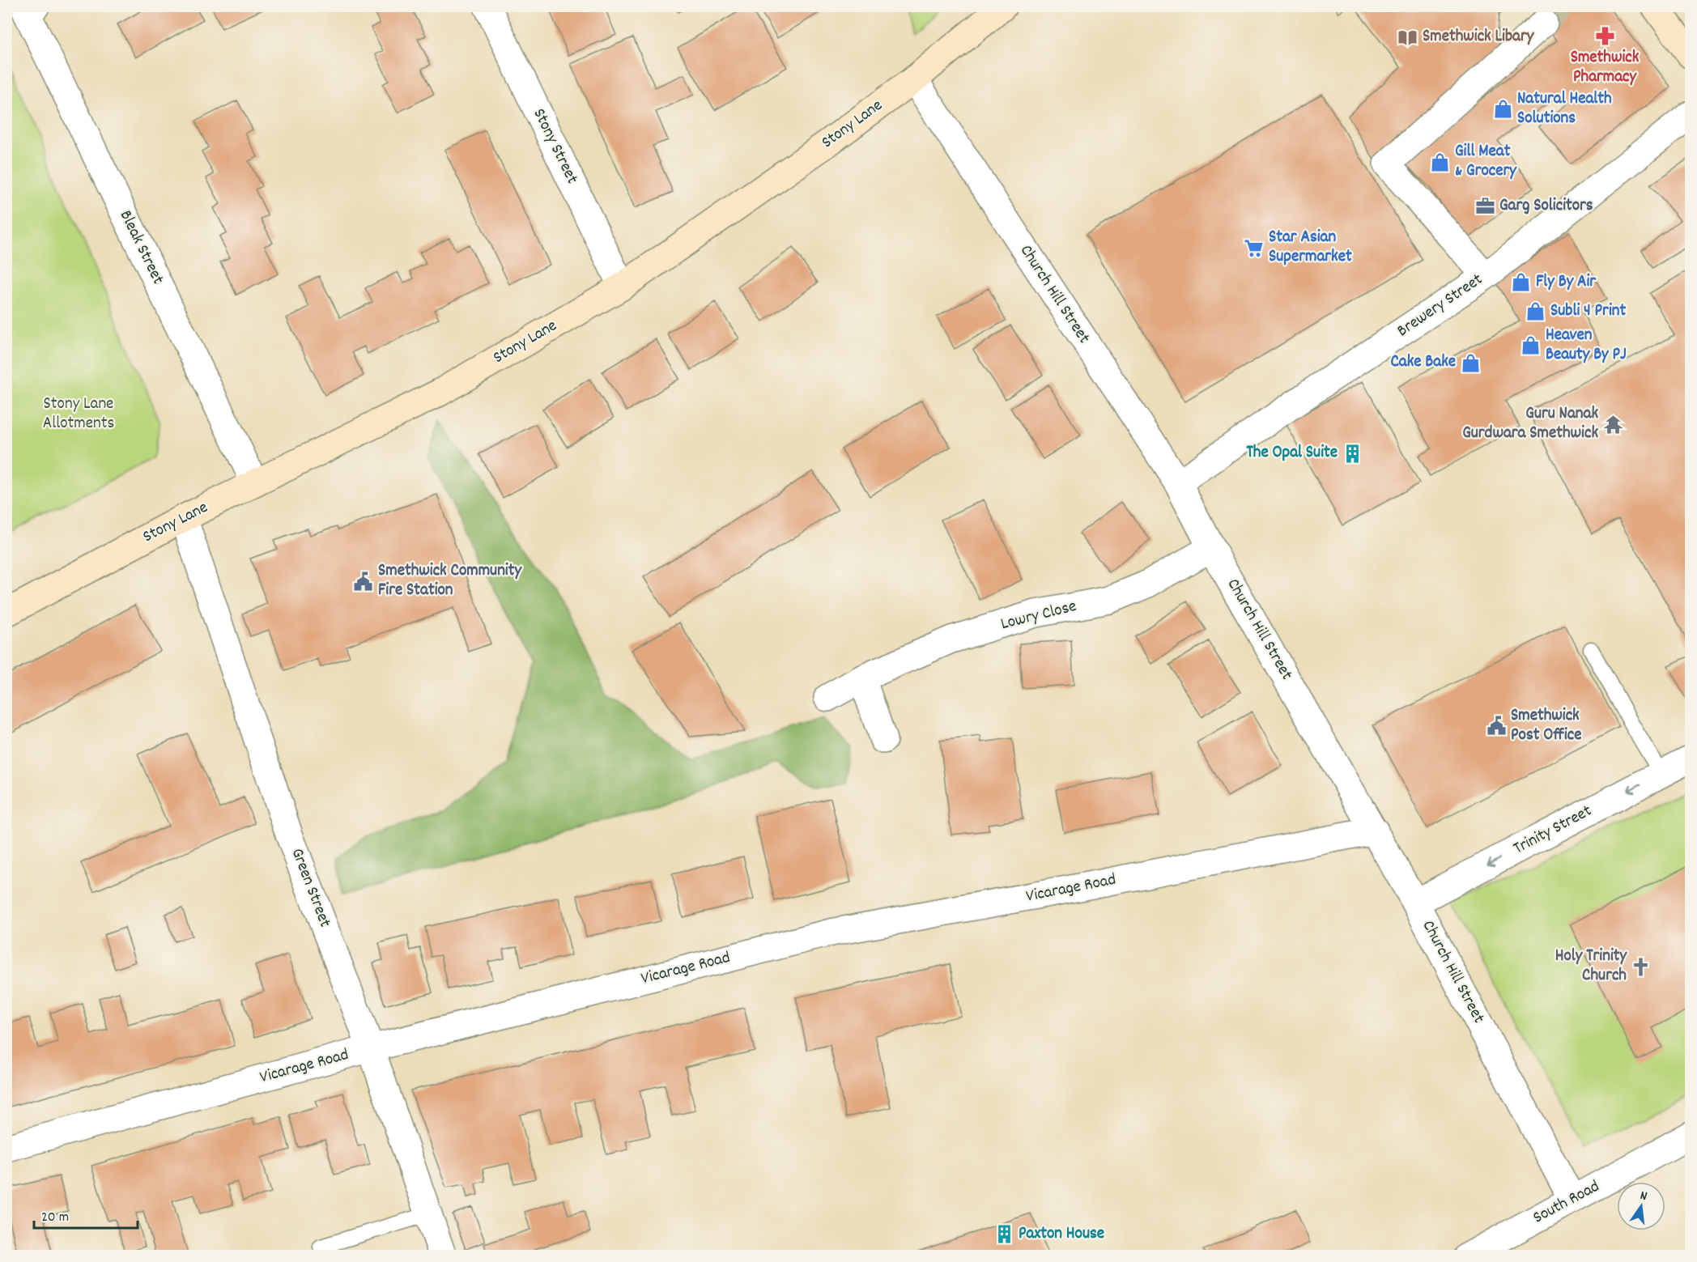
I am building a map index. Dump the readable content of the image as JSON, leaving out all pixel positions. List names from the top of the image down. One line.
{"streets":{"street":["Stony Lane","Stony Street","Bleak Street","Church Hill Street","Brewery Street","Lowry Close","Trinity Street","Green Street","Vicarage Road","South Road"]},"crossings":[["Stony Lane","Stony Street"],["Stony Lane","Bleak Street"],["Stony Lane","Church Hill Street"],["Stony Lane","Green Street"],["Church Hill Street","Brewery Street"],["Church Hill Street","Lowry Close"],["Church Hill Street","Trinity Street"],["Church Hill Street","Vicarage Road"],["Church Hill Street","South Road"],["Green Street","Vicarage Road"]],"one_way":["Trinity Street"],"parks":["Stony Lane Allotments"],"places":{"pharmacy":["Smethwick Pharmacy"],"library":["Smethwick Libary"],"shop":["Natural Health Solutions","Gill Meat & Grocery","Fly By Air","Subli 4 Print","Heaven Beauty By PJ","Cake Bake"],"office":["Garg Solicitors"],"supermarket":["Star Asian Supermarket"],"temple":["Guru Nanak Gurdwara Smethwick"],"building":["The Opal Suite","Paxton House"],"public building":["Smethwick Community Fire Station","Smethwick Post Office"],"church":["Holy Trinity Church"]},"scale_bar":"20 m","north":"top"}
